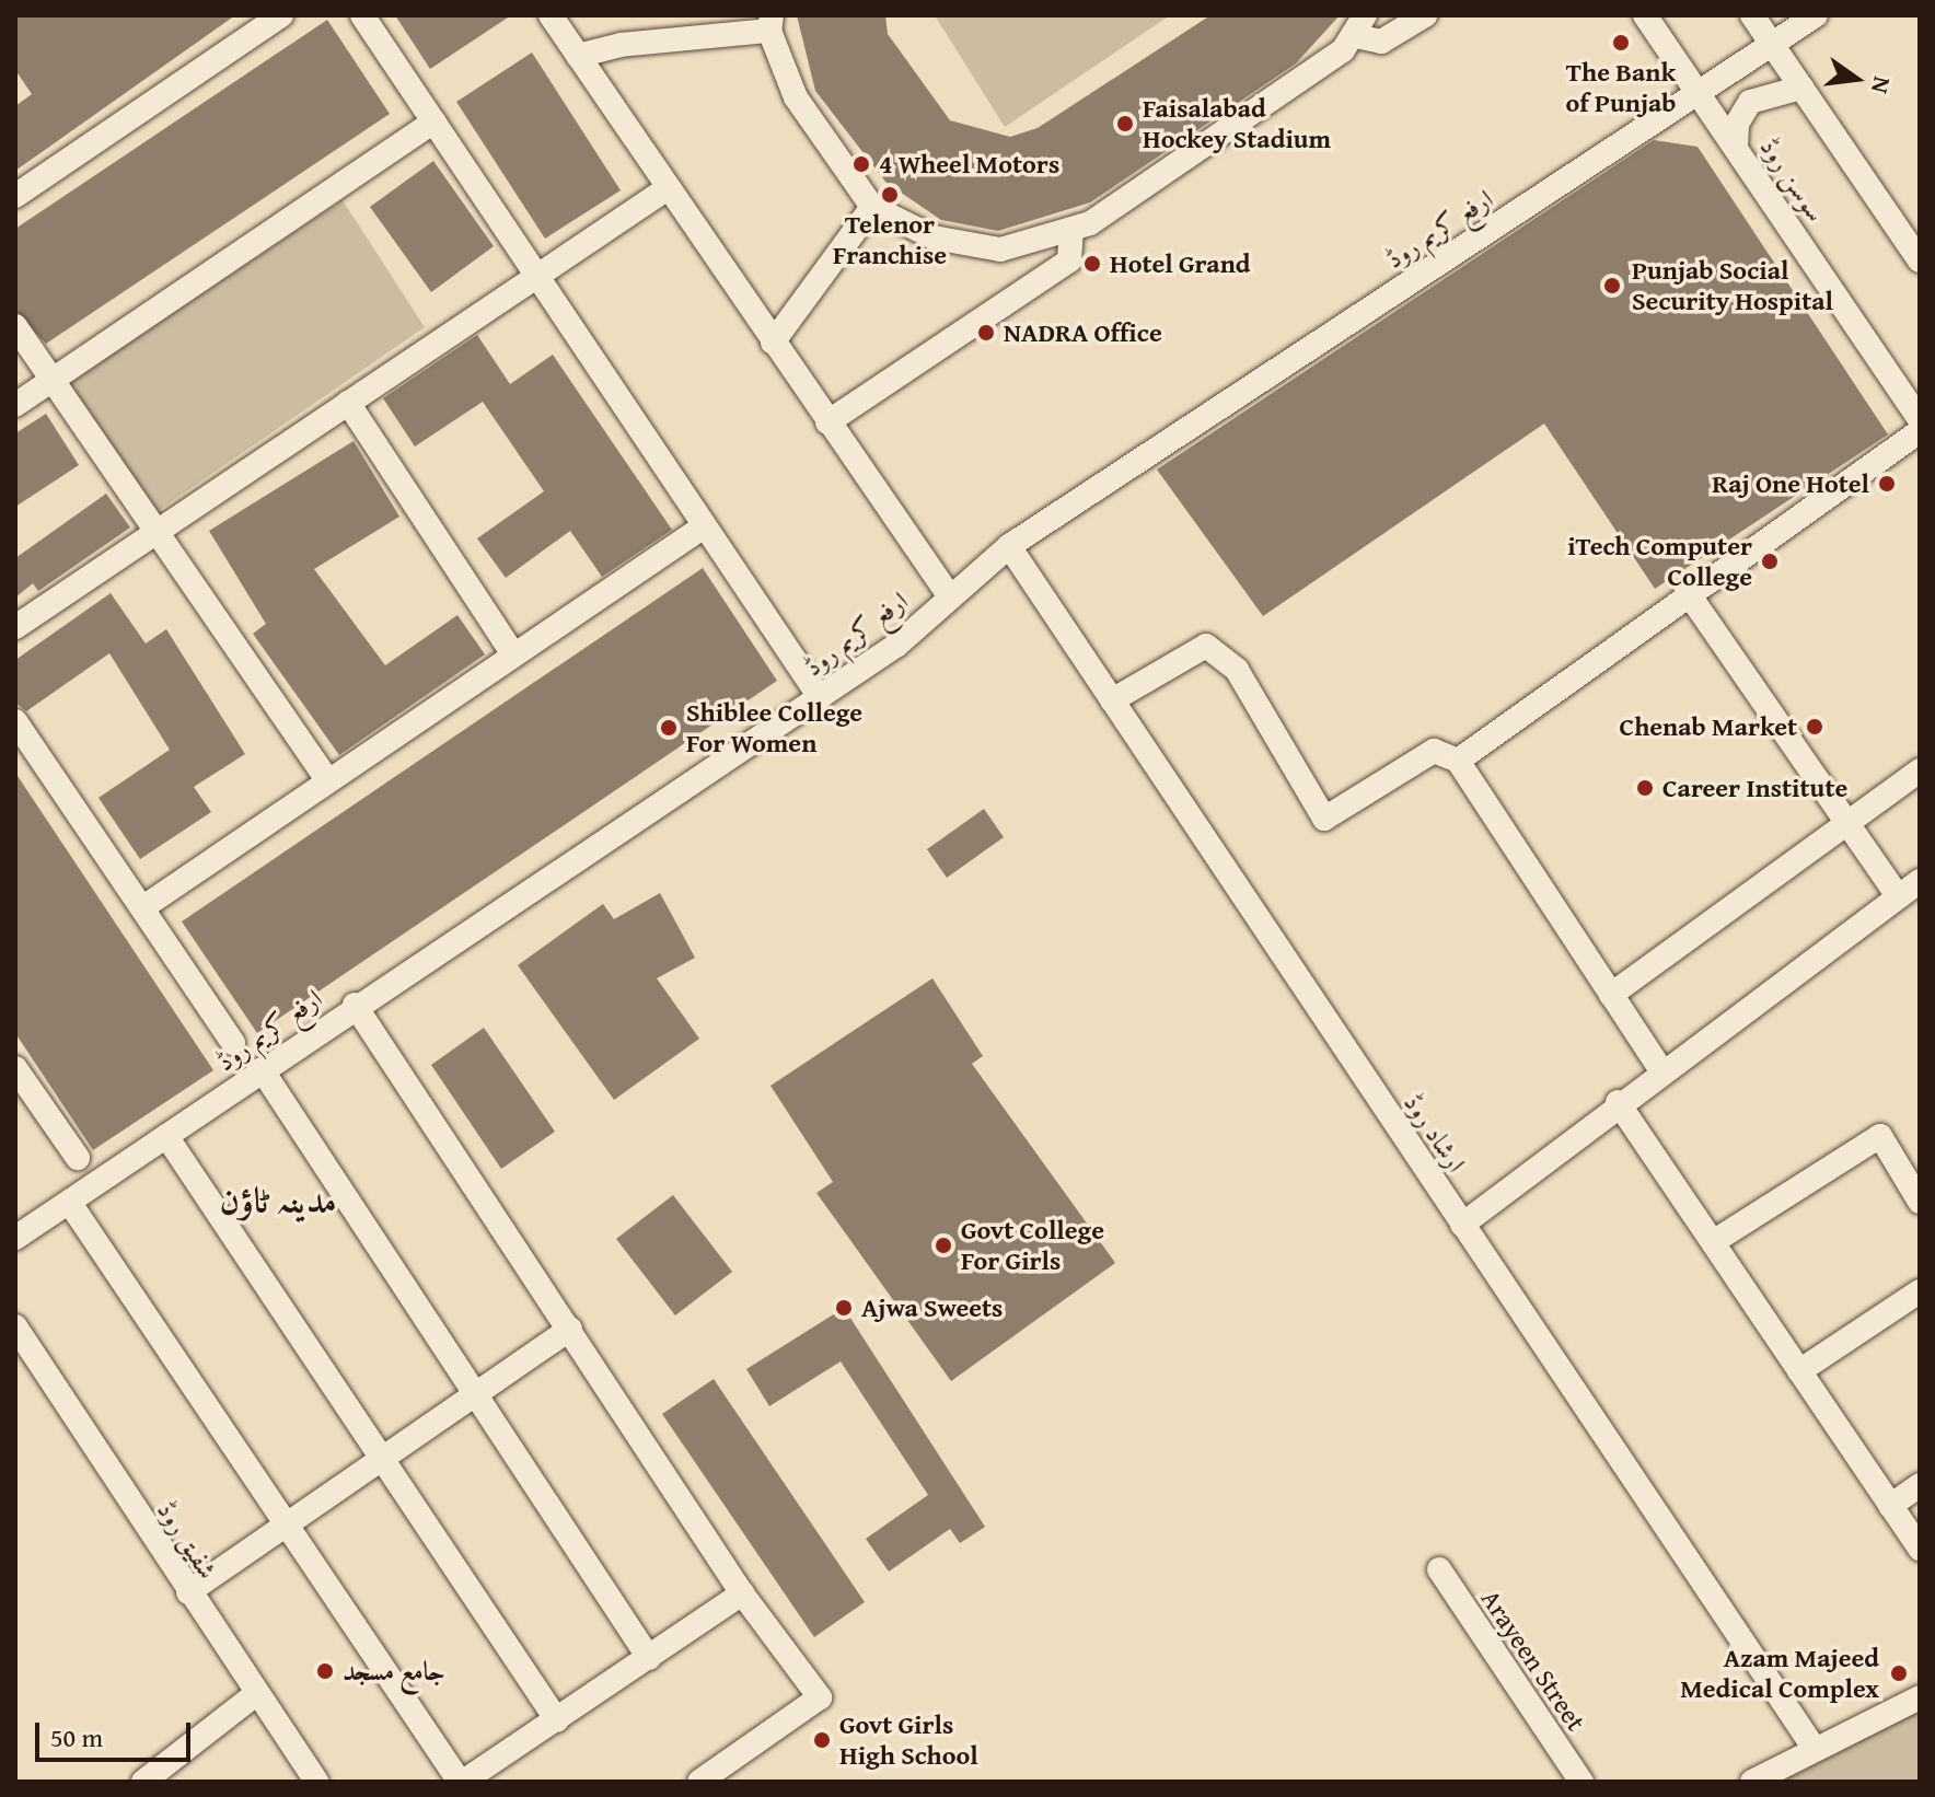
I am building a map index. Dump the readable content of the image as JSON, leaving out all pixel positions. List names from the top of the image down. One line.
{"streets":{"street":["سوسن روڈ","ارفع کریم روڈ","ارشاد روڈ","شفیق روڈ","Arayeen Street"]},"crossings":[["سوسن روڈ","ارفع کریم روڈ"],["ارفع کریم روڈ","ارشاد روڈ"]],"districts":["مدینہ ٹاؤن"],"places":["The Bank of Punjab","Faisalabad Hockey Stadium","4 Wheel Motors","Telenor Franchise","Hotel Grand","Punjab Social Security Hospital","NADRA Office","Raj One Hotel","iTech Computer College","Chenab Market","Shiblee College For Women","Career Institute","Govt College For Girls","Ajwa Sweets","جامع مسجد","Azam Majeed Medical Complex","Govt Girls High School"],"scale_bar":"50 m","north":"right"}
